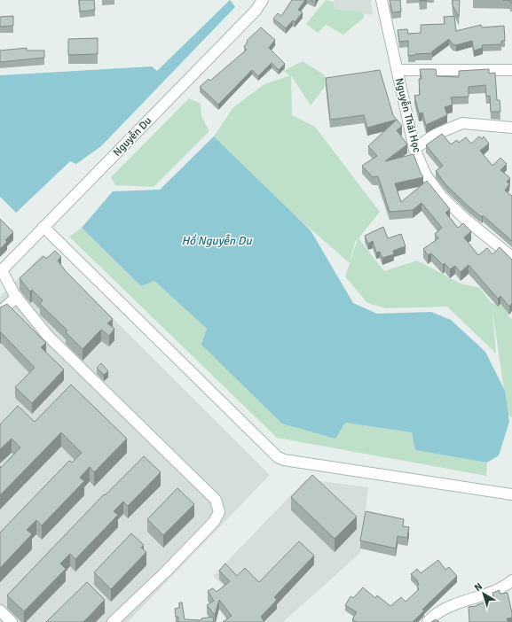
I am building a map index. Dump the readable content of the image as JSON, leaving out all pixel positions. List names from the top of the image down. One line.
{"streets":{"street":["Nguyễn Thái Học","Nguyễn Du"]},"water":["Hồ Nguyễn Du"],"north":"top left"}
